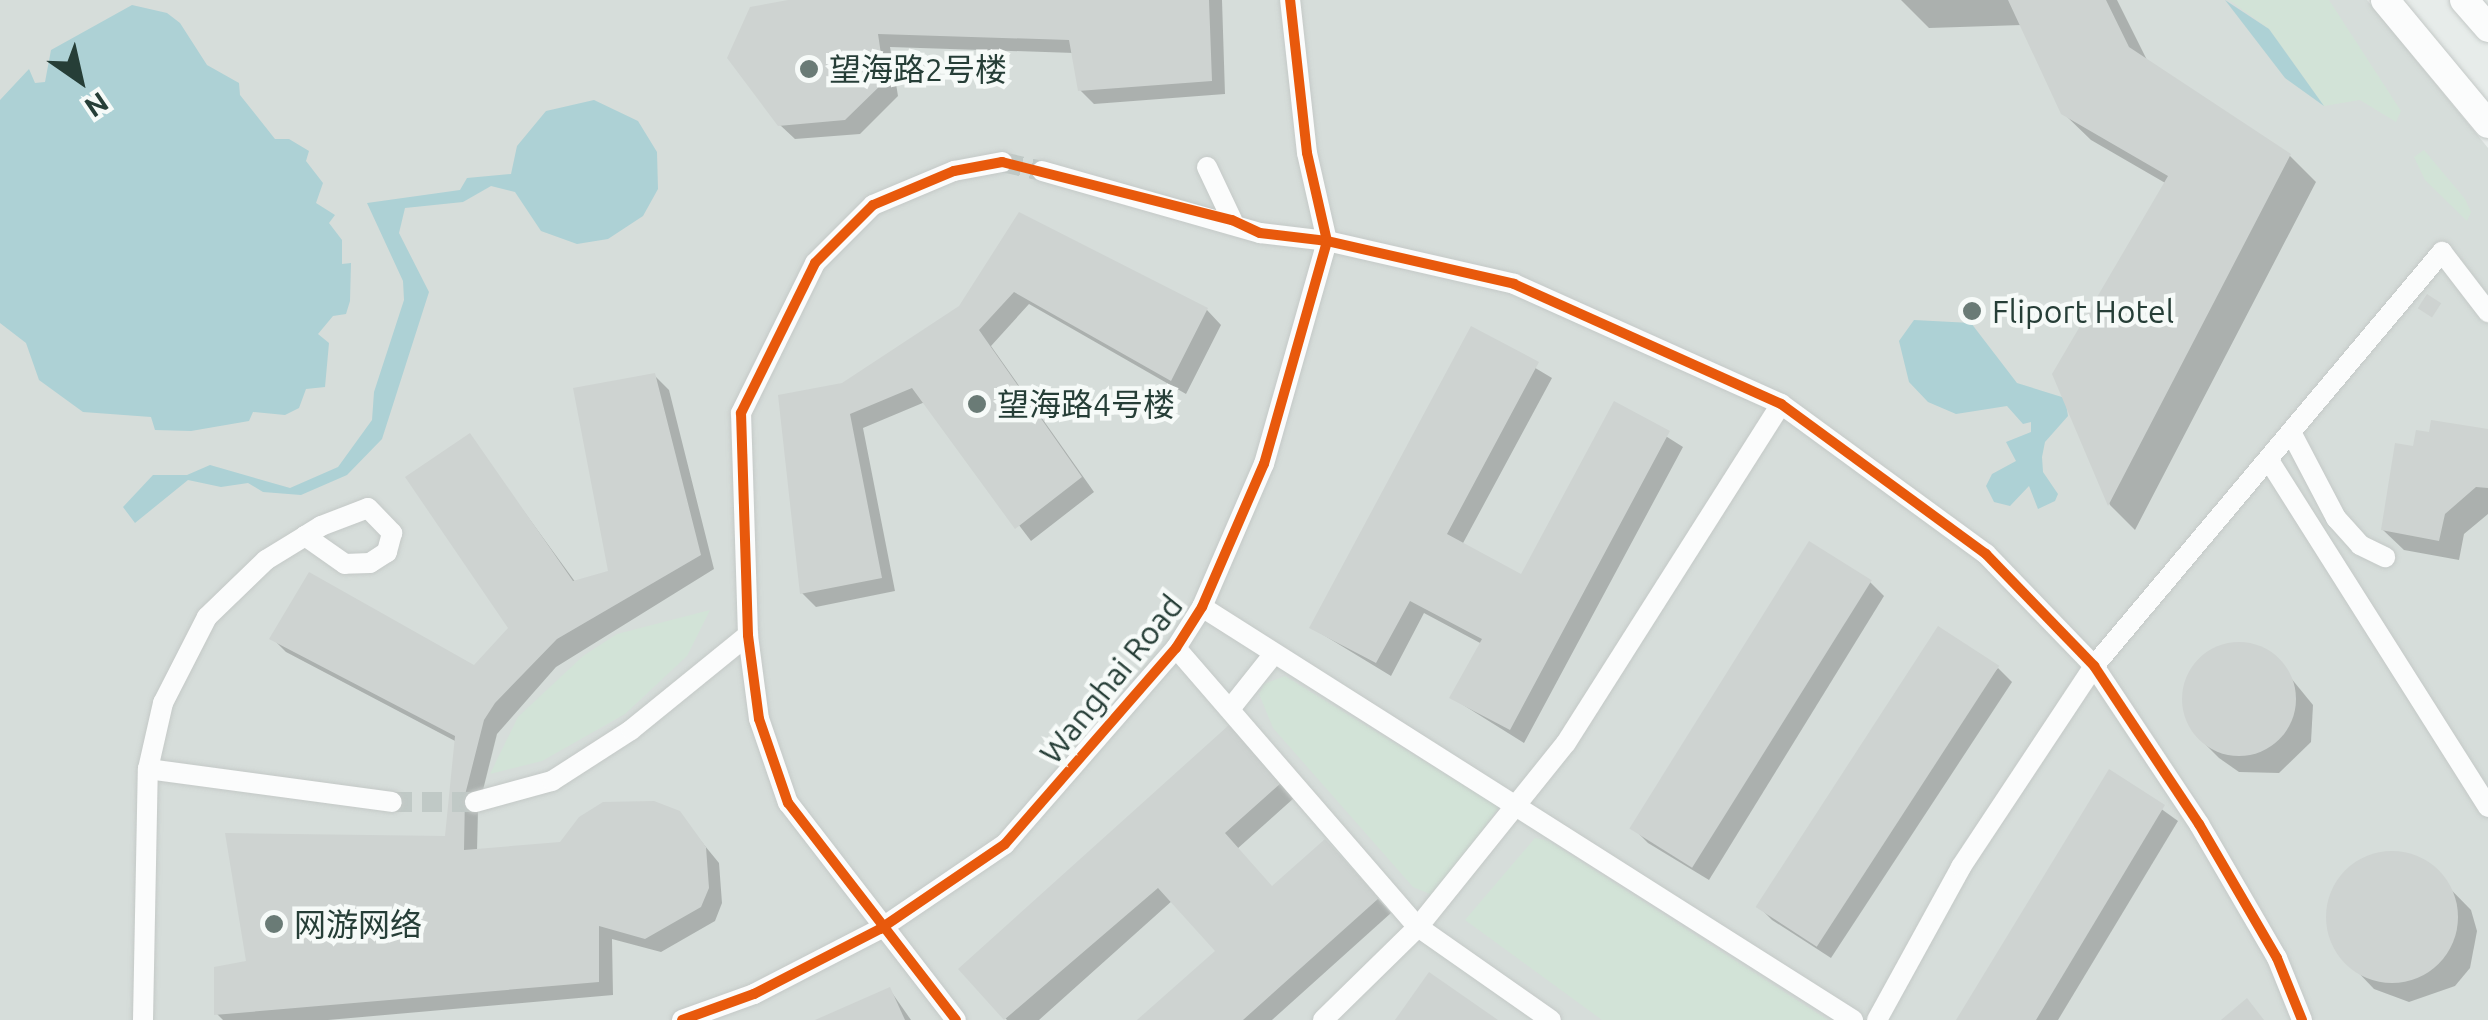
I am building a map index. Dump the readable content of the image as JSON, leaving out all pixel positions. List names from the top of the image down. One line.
{"streets":{"street":["Wanghai Road"]},"places":["望海路2号楼","Fliport Hotel","望海路4号楼","网游网络"],"north":"bottom right"}
